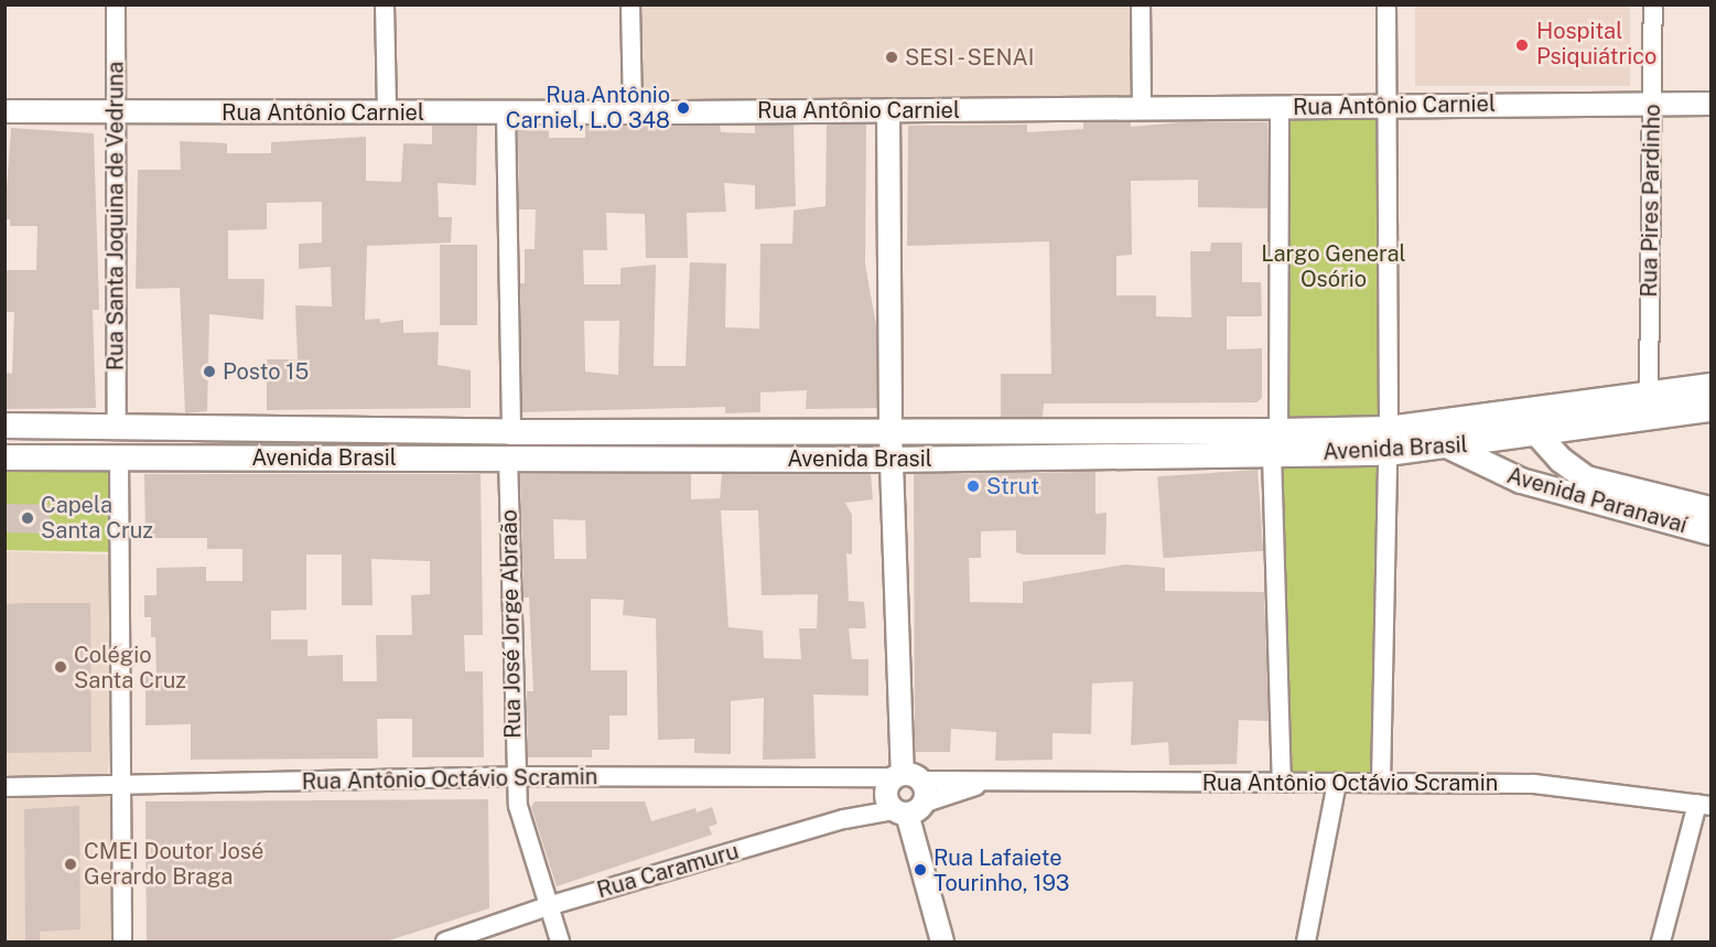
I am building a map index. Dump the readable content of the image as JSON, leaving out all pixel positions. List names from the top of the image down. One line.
{"streets":{"main road":["Avenida Brasil","Avenida Paranavaí"],"street":["Rua Antônio Carniel","Rua Pires Pardinho","Rua Santa Joquina de Vedruna","Rua José Jorge Abraão","Rua Antônio Octávio Scramin","Rua Caramuru"]},"crossings":[["Rua Antônio Carniel","Rua Pires Pardinho"],["Rua Antônio Carniel","Rua Santa Joquina de Vedruna"],["Rua Pires Pardinho","Avenida Brasil"],["Rua Santa Joquina de Vedruna","Avenida Brasil"],["Avenida Brasil","Avenida Paranavaí"],["Avenida Brasil","Rua José Jorge Abraão"],["Rua José Jorge Abraão","Rua Antônio Octávio Scramin"],["Rua José Jorge Abraão","Rua Caramuru"],["Rua Antônio Octávio Scramin","Rua Caramuru"]],"parks":["Largo General Osório"],"places":["Hospital Psiquiátrico","SESI - SENAI","Rua Antônio Carniel, L.O 348","Posto 15","Strut","Capela Santa Cruz","Colégio Santa Cruz","CMEI Doutor José Gerardo Braga","Rua Lafaiete Tourinho, 193"]}
